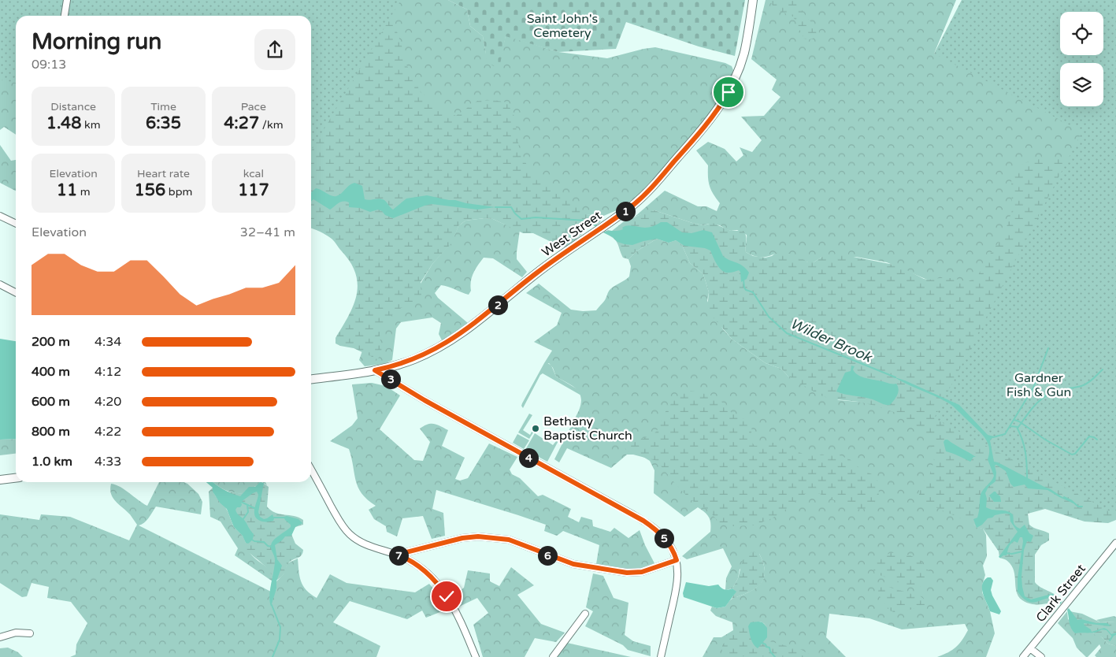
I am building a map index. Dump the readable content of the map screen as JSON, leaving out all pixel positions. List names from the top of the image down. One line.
{"streets":{"main road":["West Street"],"street":["Clark Street"]},"water":["Wilder Brook"],"parks":["Saint John's Cemetery","Gardner Fish & Gun"],"places":["Bethany Baptist Church"],"page":{"heading":["Morning run","09:13"],"stats":[["Distance","1.48 km"],["Time","6:35"],["Pace","4:27 /km"],["Elevation","11 m"],["Heart rate","156 bpm"],["kcal","117"]],"pins":["1","2","3","4","5","6","7"],"chart":["Elevation","32–41 m"],"list":[{"name":"200 m","note":"4:34"},{"name":"400 m","note":"4:12"},{"name":"600 m","note":"4:20"},{"name":"800 m","note":"4:22"},{"name":"1.0 km","note":"4:33"}]}}
